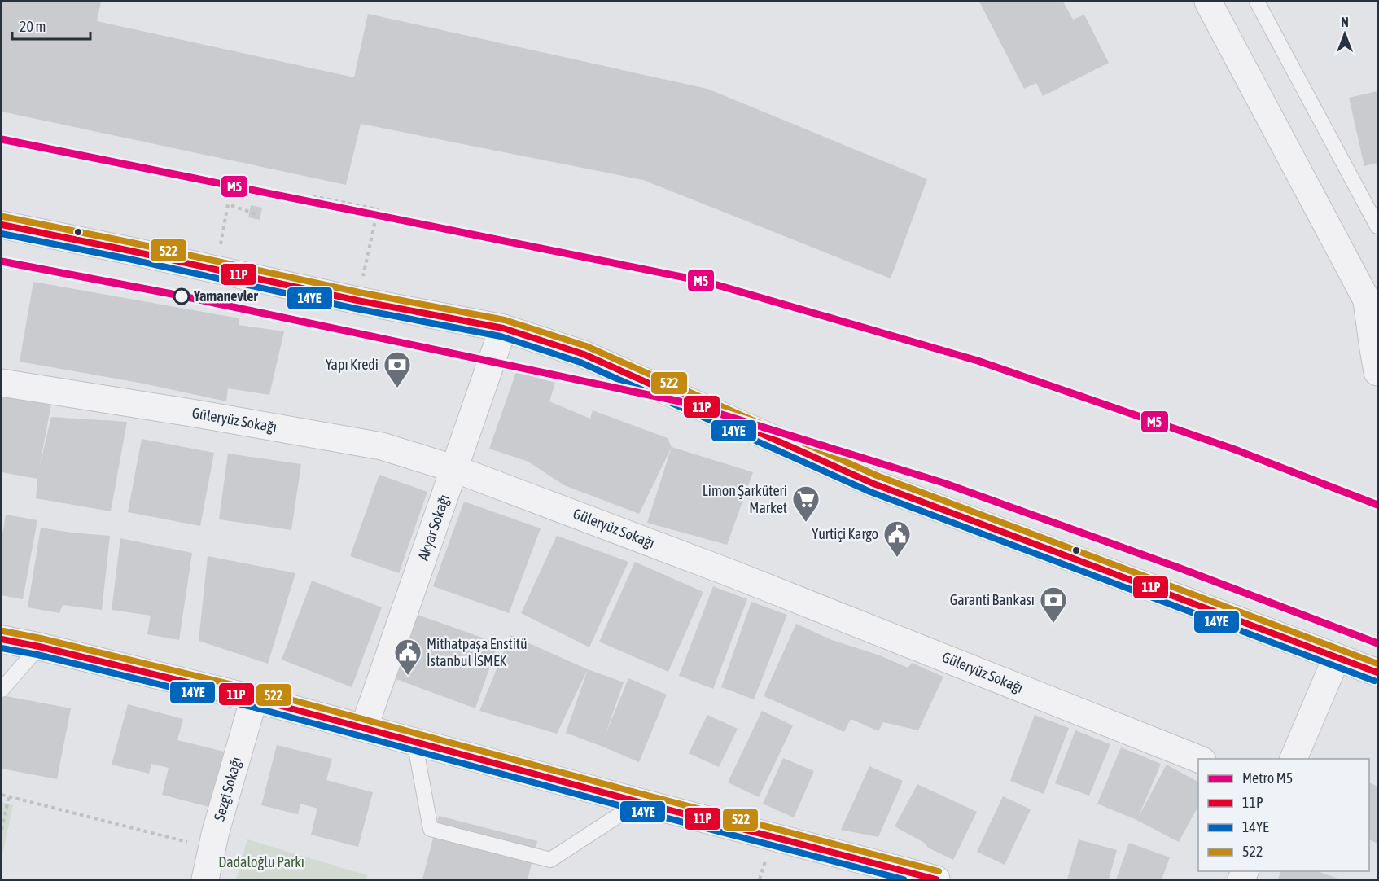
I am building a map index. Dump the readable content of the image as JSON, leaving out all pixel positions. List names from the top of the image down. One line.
{"streets":{"street":["Güleryüz Sokağı","Akyar Sokağı","Sezgi Sokağı"]},"crossings":[["Güleryüz Sokağı","Akyar Sokağı"]],"parks":["Dadaloğlu Parkı"],"places":{"other":["Yamanevler"],"bank":["Yapı Kredi","Garanti Bankası"],"supermarket":["Limon Şarküteri Market"],"public building":["Yurtiçi Kargo","Mithatpaşa Enstitü İstanbul İSMEK"]},"lines":["metro line M5","transit line 522","transit line 11P","transit line 14YE"],"legend":["Metro M5","11P","14YE","522"],"scale_bar":"20 m","north":"top"}
